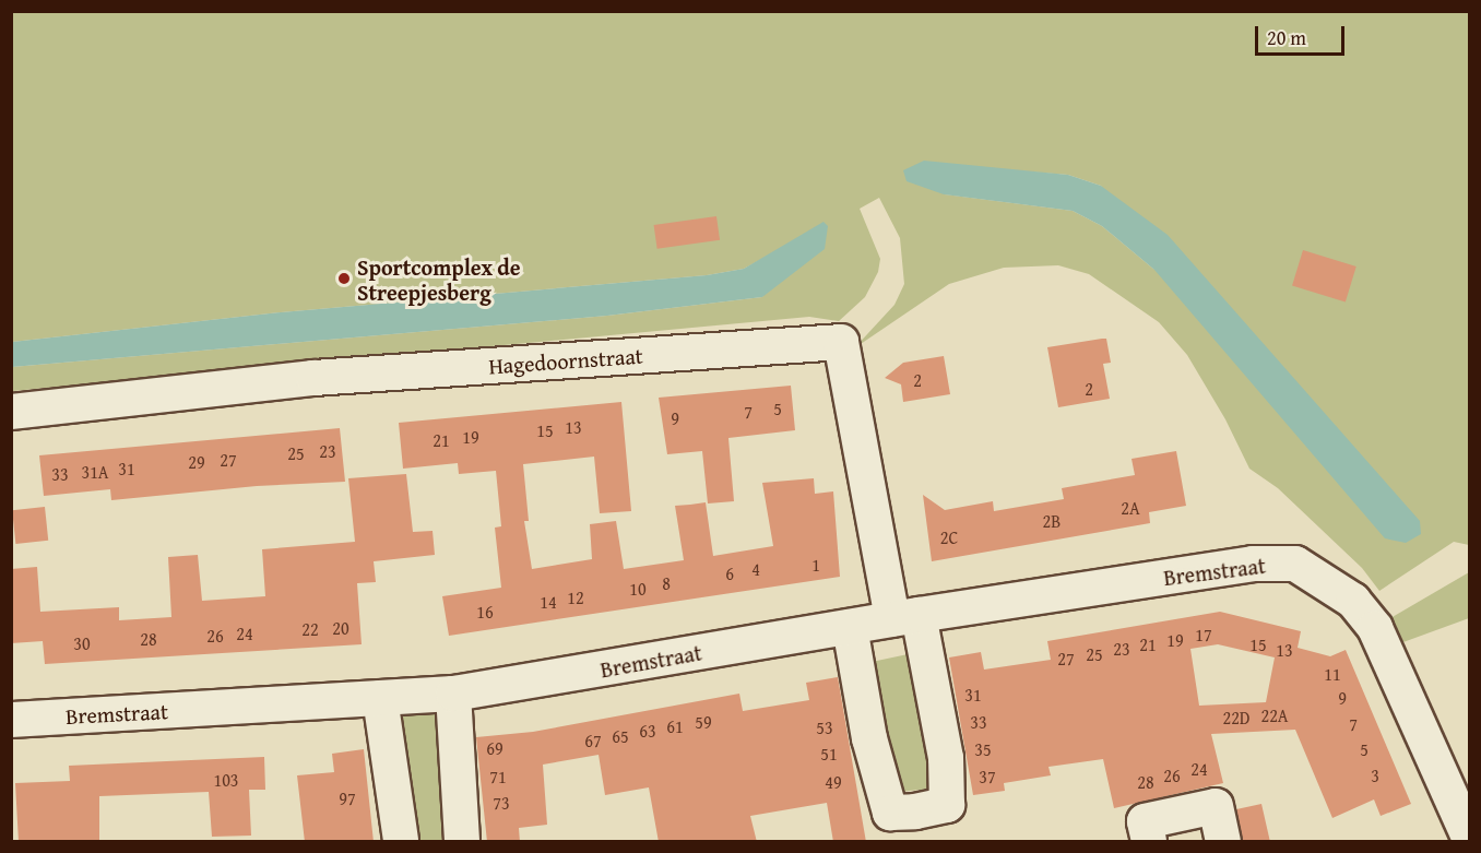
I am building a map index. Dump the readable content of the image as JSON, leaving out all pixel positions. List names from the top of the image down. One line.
{"streets":{"street":["Hagedoornstraat","Bremstraat"]},"crossings":[["Hagedoornstraat","Bremstraat"]],"places":["Sportcomplex de Streepjesberg"],"house_numbers":["2","2","5","7","9","13","15","19","21","23","25","27","29","31","31A","33","2A","2B","2C","1","4","6","8","10","12","14","16","20","22","24","17","26","28","19","30","21","15","23","13","25","27","11","31","9","22A","22D","59","33","7","61","53","63","65","67","69","35","5","51","24","26","3","71","37","103","49","28","97","73"],"scale_bar":"20 m"}
